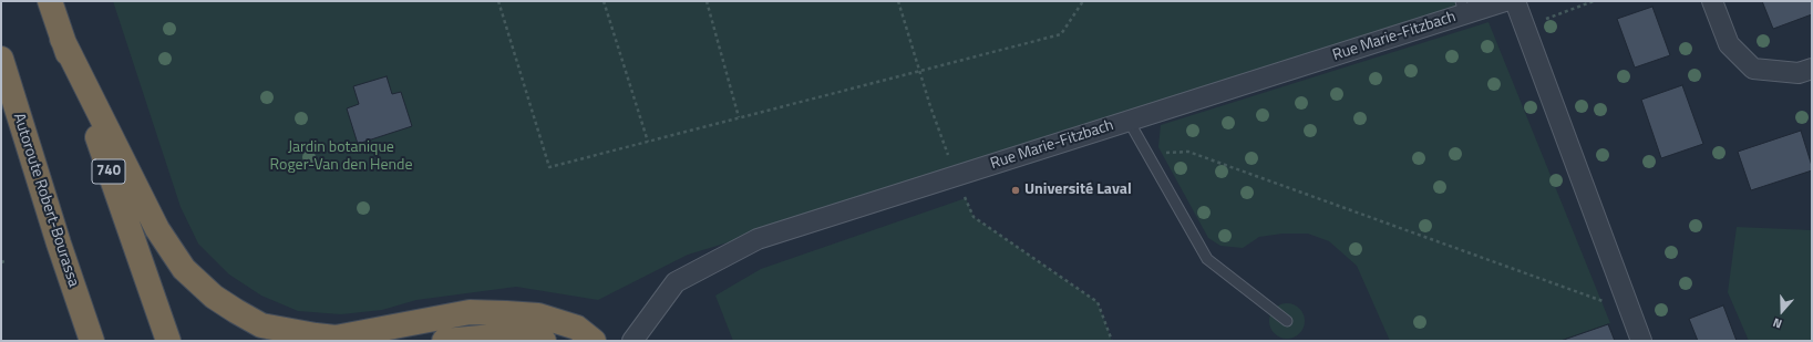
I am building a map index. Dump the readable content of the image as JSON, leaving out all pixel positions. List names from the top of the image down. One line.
{"streets":{"highway":["740","Autoroute Robert-Bourassa"],"street":["Rue Marie-Fitzbach"]},"parks":["Jardin botanique Roger-Van den Hende"],"places":["Université Laval"],"north":"bottom"}
